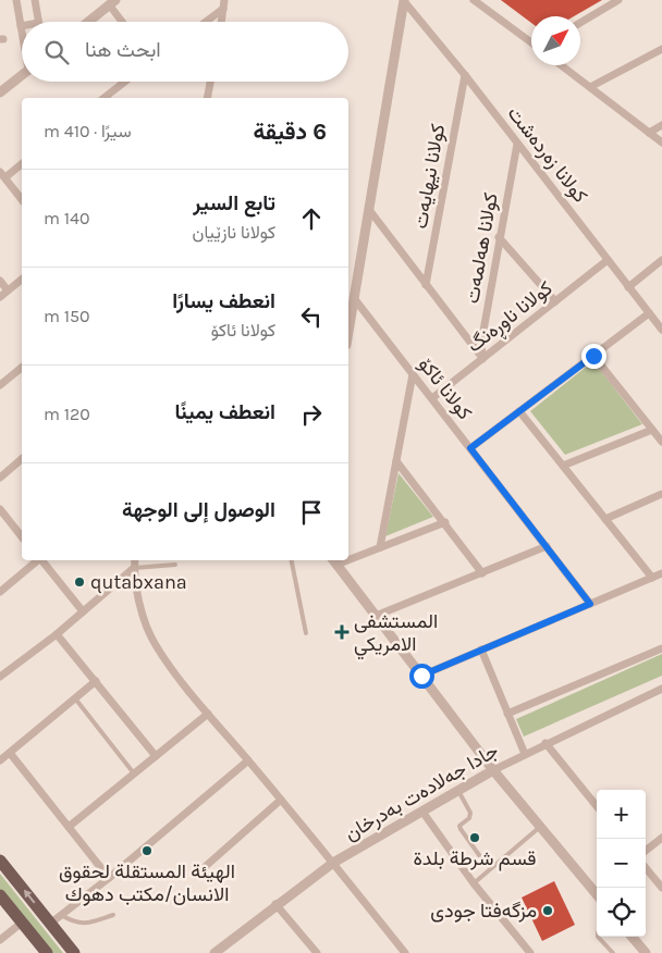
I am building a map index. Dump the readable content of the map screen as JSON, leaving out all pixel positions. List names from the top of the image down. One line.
{"streets":{"street":["کولانا زەردەشت","کولانا نیهایەت","کولانا هەلمەت","کولانا ناوڕەنگ","کولانا ئاکۆ","جادا جەلادەت بەدرخان"]},"crossings":[["کولانا زەردەشت","کولانا نیهایەت"],["کولانا زەردەشت","کولانا هەلمەت"],["کولانا زەردەشت","کولانا ناوڕەنگ"],["کولانا هەلمەت","کولانا ناوڕەنگ"],["کولانا ناوڕەنگ","کولانا ئاکۆ"]],"places":{"other":["qutabxana","قسم شرطة بلدة","الهيئة المستقلة لحقوق الانسان/مكتب دهوك","مزگەفتا جودی"],"health":["المستشفى الامريكي"]},"north":"top right","page":{"search":"ابحث هنا","heading":["6 دقيقة","سيرًا · 410 m"],"list":[["تابع السير","کولانا نازێیان","140 m"],["انعطف يسارًا","کولانا ئاکۆ","150 m"],["انعطف يمينًا","120 m"],"الوصول إلى الوجهة"],"map_buttons":["+","−"]}}
